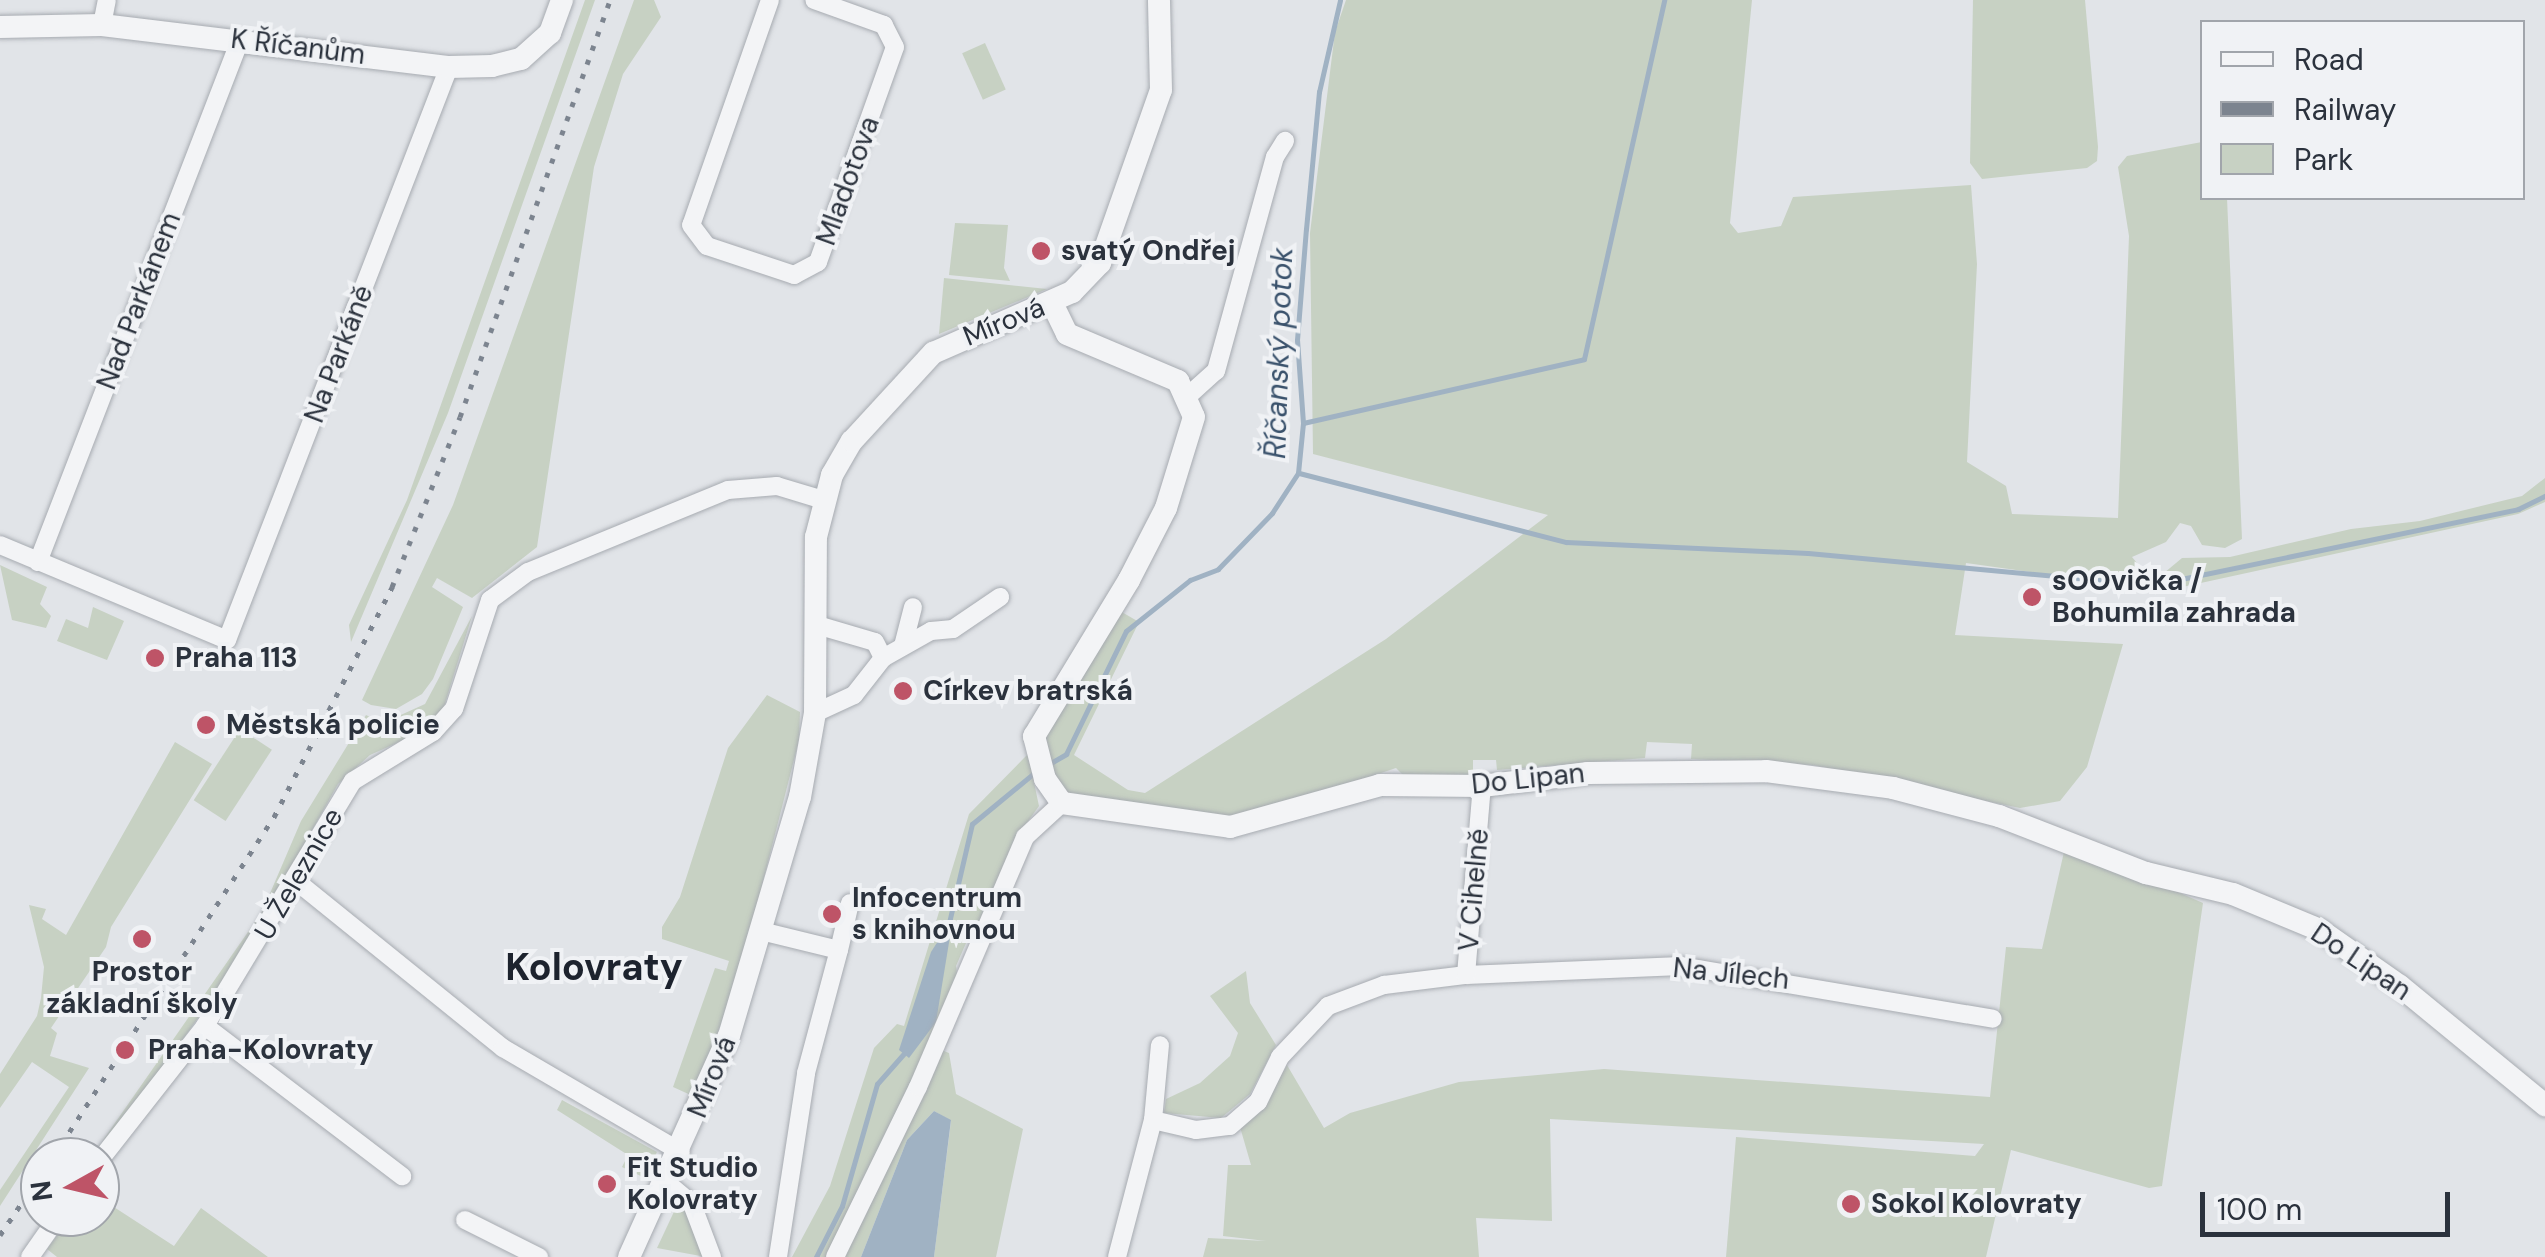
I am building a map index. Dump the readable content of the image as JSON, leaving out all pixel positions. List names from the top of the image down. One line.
{"streets":{"street":["K Říčanům","Mladotova","Nad Parkánem","Mírová","Na Parkáně","Do Lipan","U Železnice","V Cihelně","Na Jílech"]},"crossings":[["K Říčanům","Nad Parkánem"],["K Říčanům","Na Parkáně"],["Nad Parkánem","Na Parkáně"],["Mírová","U Železnice"],["Do Lipan","V Cihelně"],["V Cihelně","Na Jílech"]],"districts":["Kolovraty"],"water":["Říčanský potok"],"places":["svatý Ondřej","sOOvička / Bohumila zahrada","Praha 113","Církev bratrská","Městská policie","Infocentrum s knihovnou","Prostor základní školy","Praha-Kolovraty","Fit Studio Kolovraty","Sokol Kolovraty"],"legend":["Road","Railway","Park"],"scale_bar":"100 m","north":"left"}
